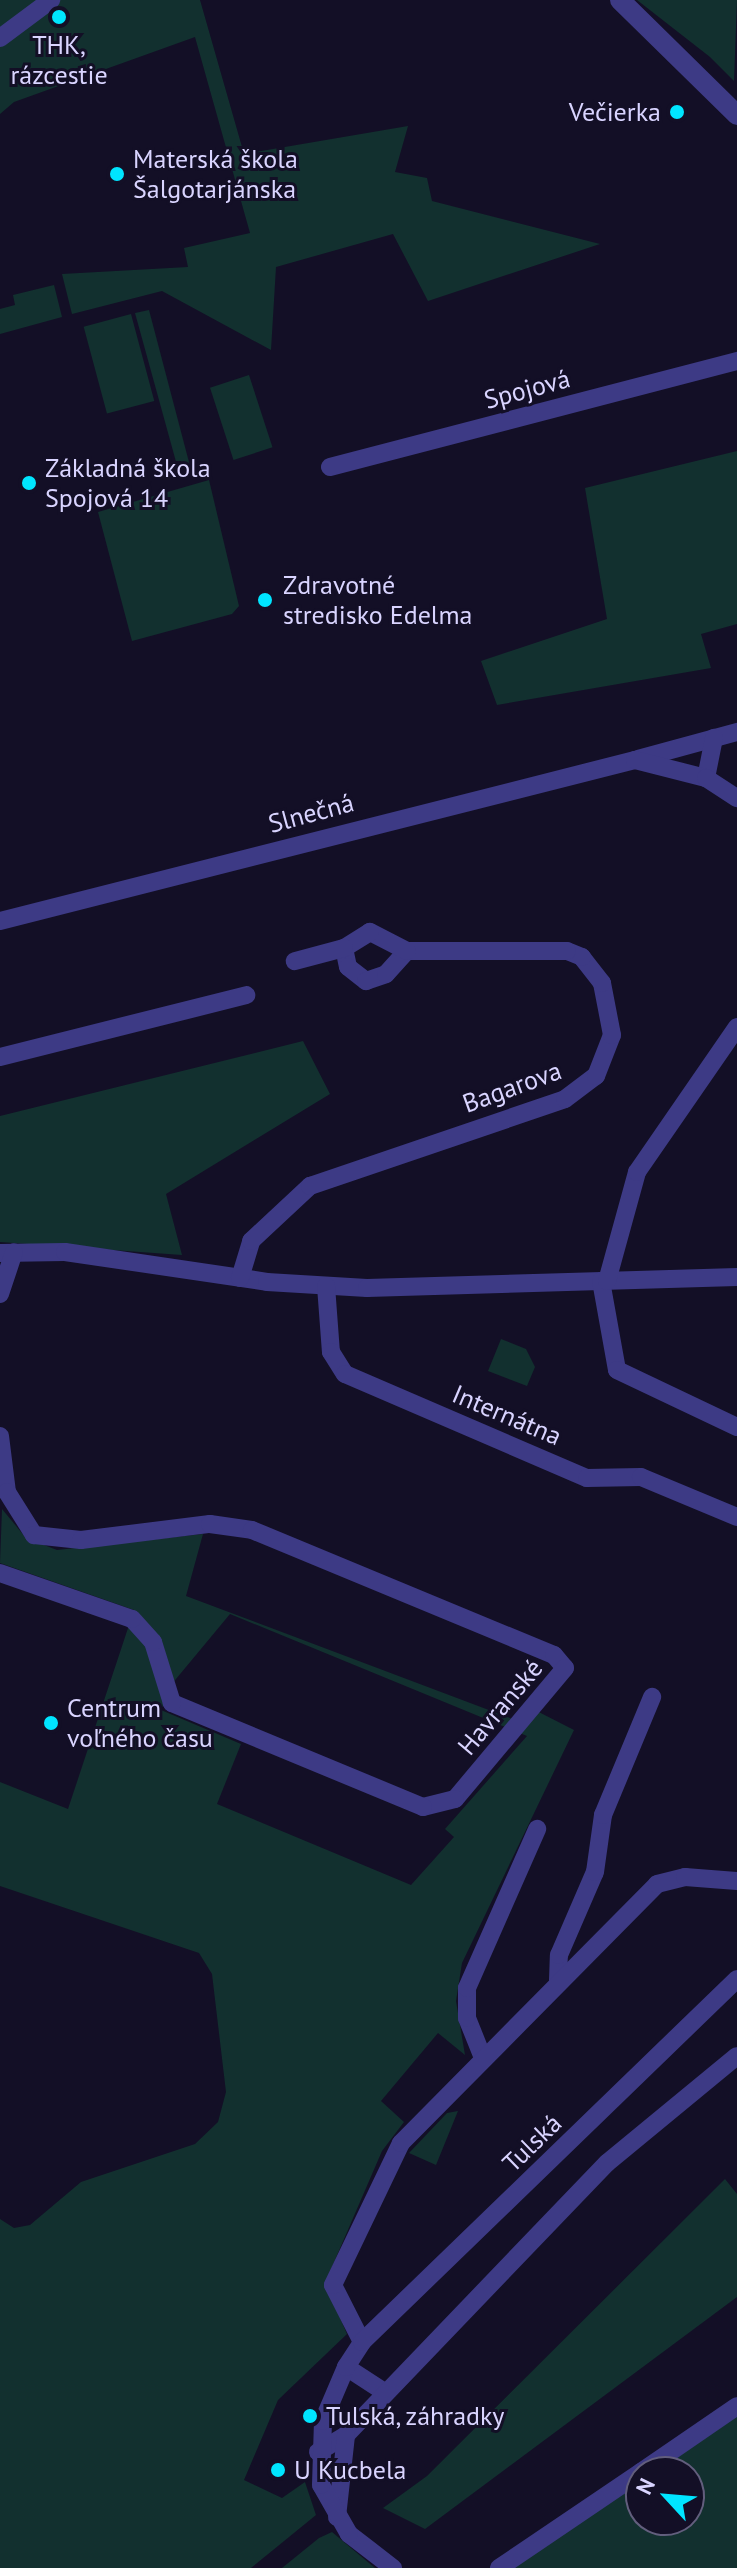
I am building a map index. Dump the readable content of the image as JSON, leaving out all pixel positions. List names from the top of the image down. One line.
{"streets":{"street":["Spojová","Slnečná","Bagarova","Internátna","Havranské","Tulská"]},"places":["THK, rázcestie","Večierka","Materská škola Šalgotarjánska","Základná škola Spojová 14","Zdravotné stredisko Edelma","Centrum voľného času","Tulská, záhradky","U Kucbela"],"north":"top left"}
